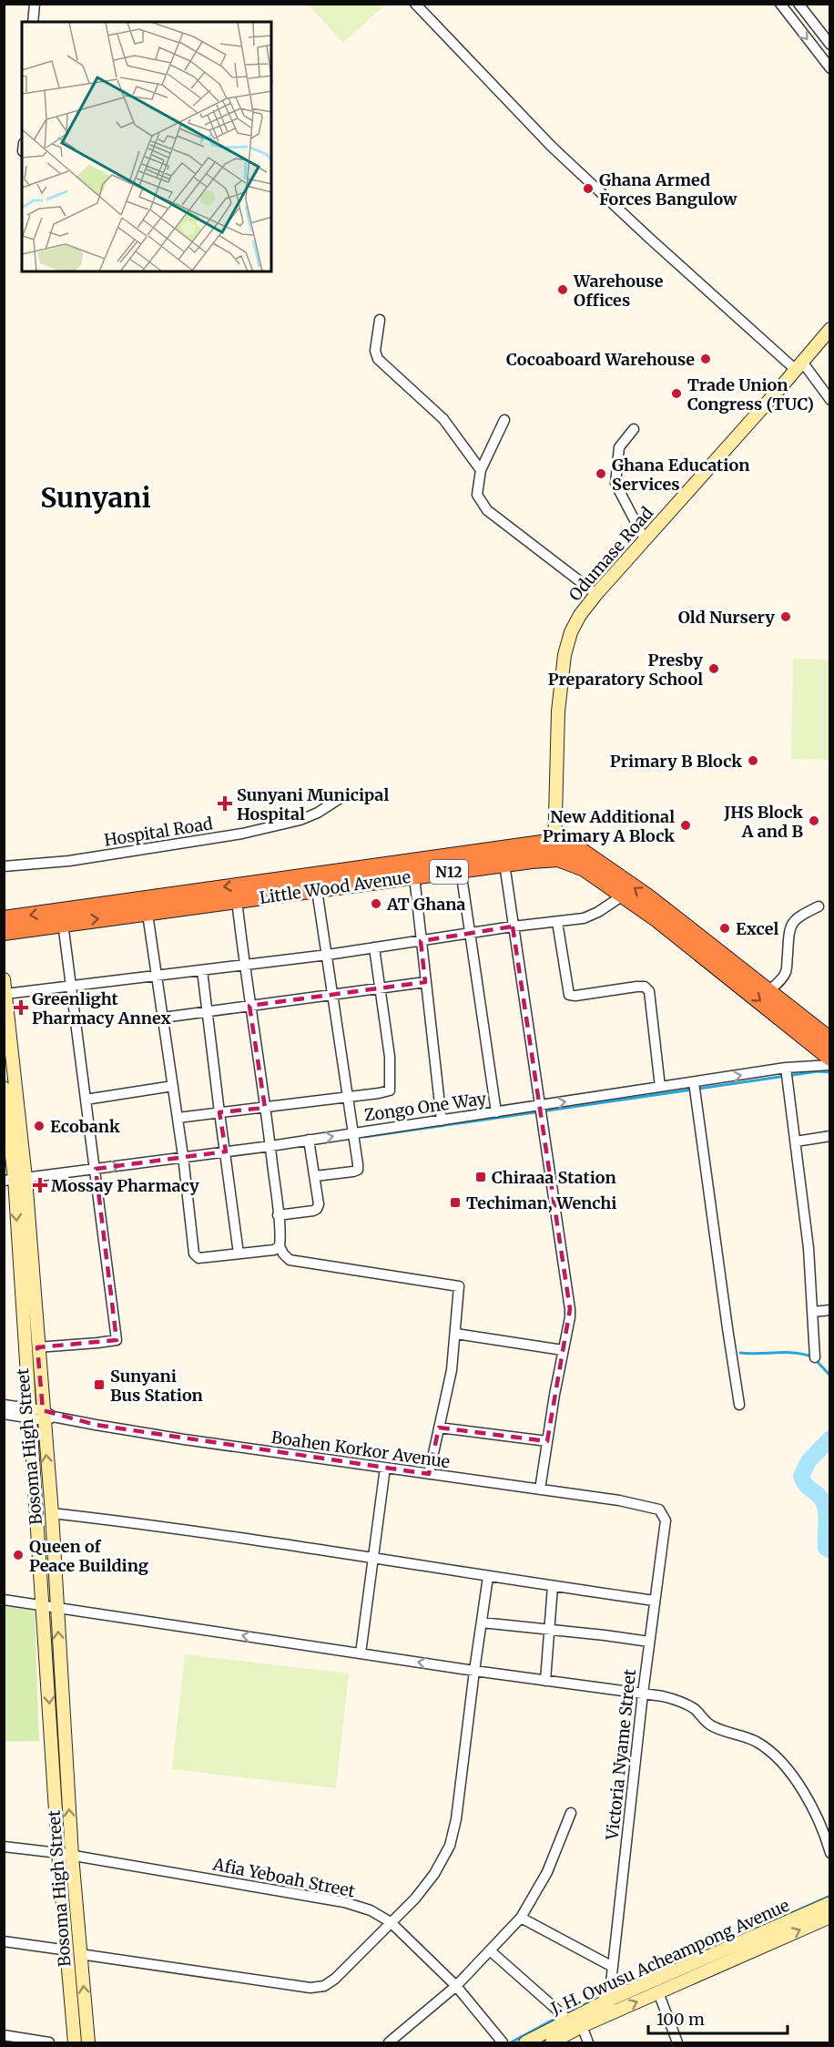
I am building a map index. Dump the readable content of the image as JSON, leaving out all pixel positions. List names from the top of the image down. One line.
{"streets":{"highway":["N12","Little Wood Avenue"],"street":["Odumase Road","Hospital Road","Zongo One Way","Bosoma High Street","Boahen Korkor Avenue","Victoria Nyame Street","Afia Yeboah Street","J. H. Owusu Acheampong Avenue"]},"crossings":[["Odumase Road","Little Wood Avenue"],["Zongo One Way","Bosoma High Street"],["Bosoma High Street","Boahen Korkor Avenue"],["Bosoma High Street","Afia Yeboah Street"],["Boahen Korkor Avenue","Victoria Nyame Street"],["Victoria Nyame Street","J. H. Owusu Acheampong Avenue"]],"districts":["Sunyani"],"places":{"other":["Ghana Armed Forces Bangulow","Warehouse Offices","Cocoaboard Warehouse","Trade Union Congress (TUC)","Ghana Education Services","Old Nursery","Presby Preparatory School","Primary B Block","JHS Block A and B","New Additional Primary A Block","AT Ghana","Excel","Ecobank","Queen of Peace Building"],"health":["Sunyani Municipal Hospital","Greenlight Pharmacy Annex","Mossay Pharmacy"],"transit":["Chiraaa Station","Techiman, Wenchi","Sunyani Bus Station"]},"scale_bar":"100 m"}
